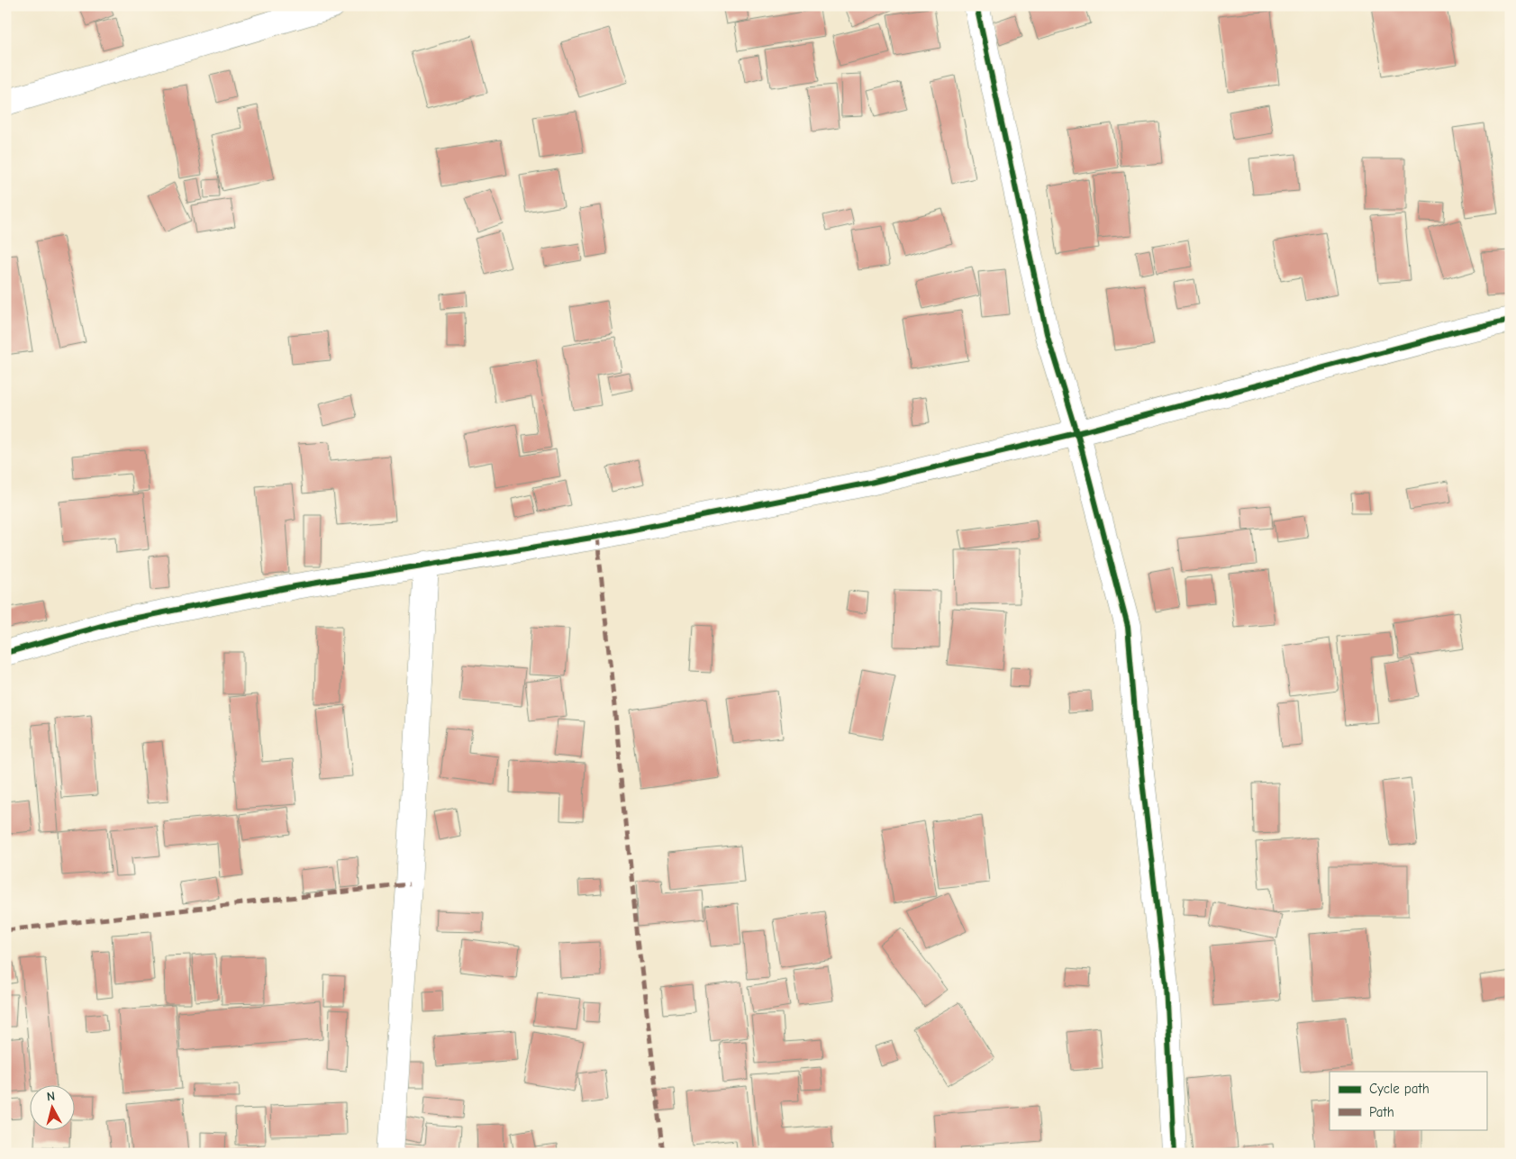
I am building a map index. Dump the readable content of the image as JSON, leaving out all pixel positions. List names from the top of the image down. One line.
{"legend":["Cycle path","Path"],"north":"top"}
